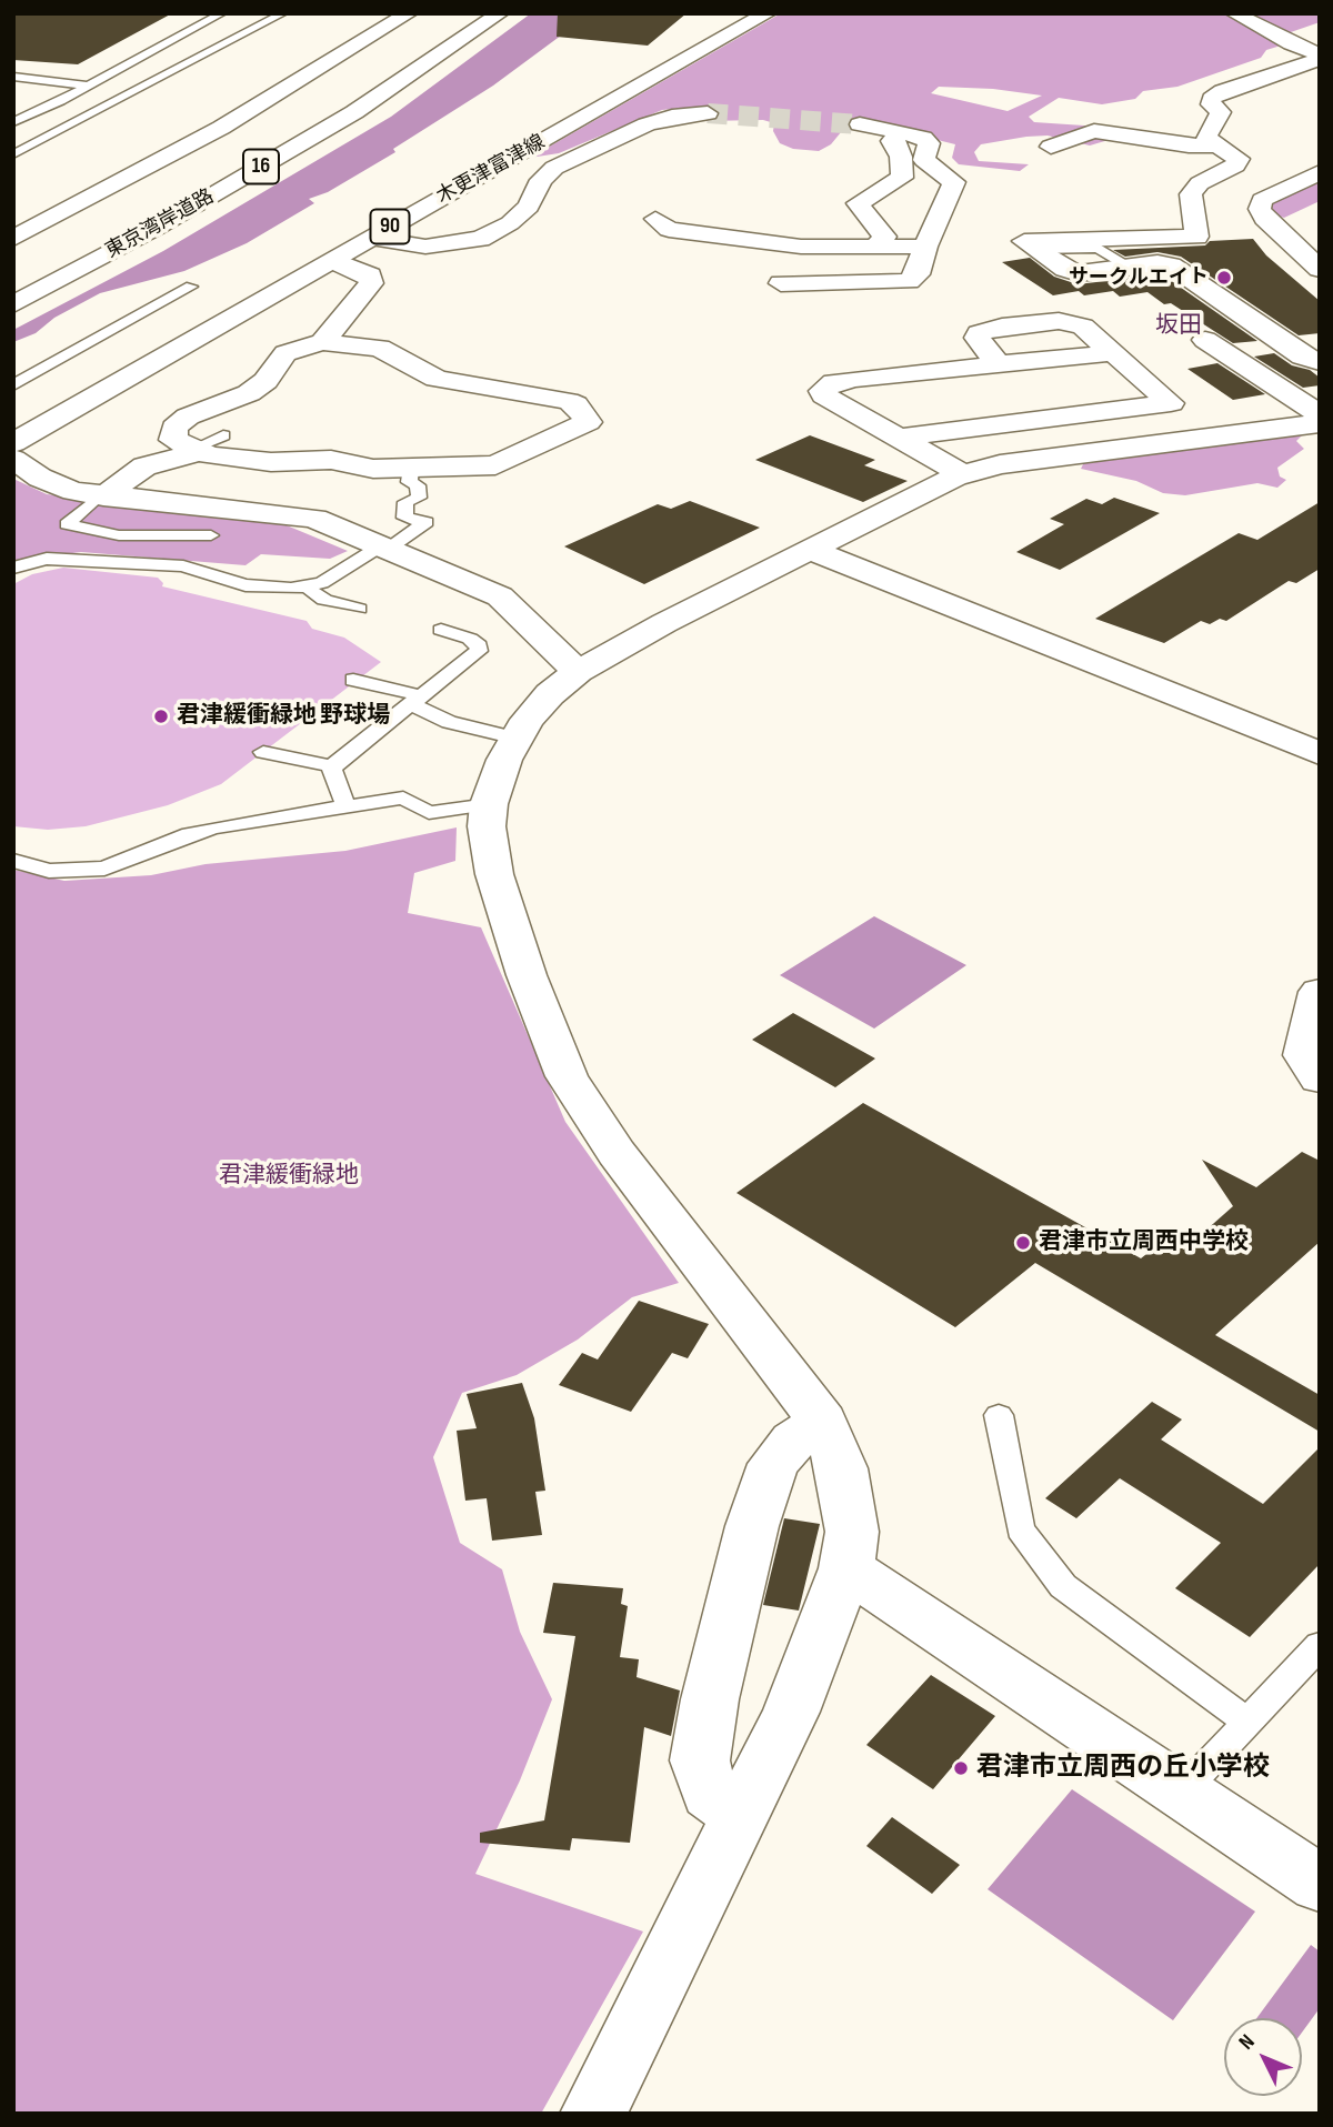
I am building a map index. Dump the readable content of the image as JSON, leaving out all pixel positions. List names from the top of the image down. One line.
{"streets":{"main road":["16","木更津富津線","東京湾岸道路","90"]},"districts":["坂田"],"parks":["君津緩衝緑地"],"places":["サークルエイト","君津緩衝緑地 野球場","君津市立周西中学校","君津市立周西の丘小学校"],"north":"top left"}
